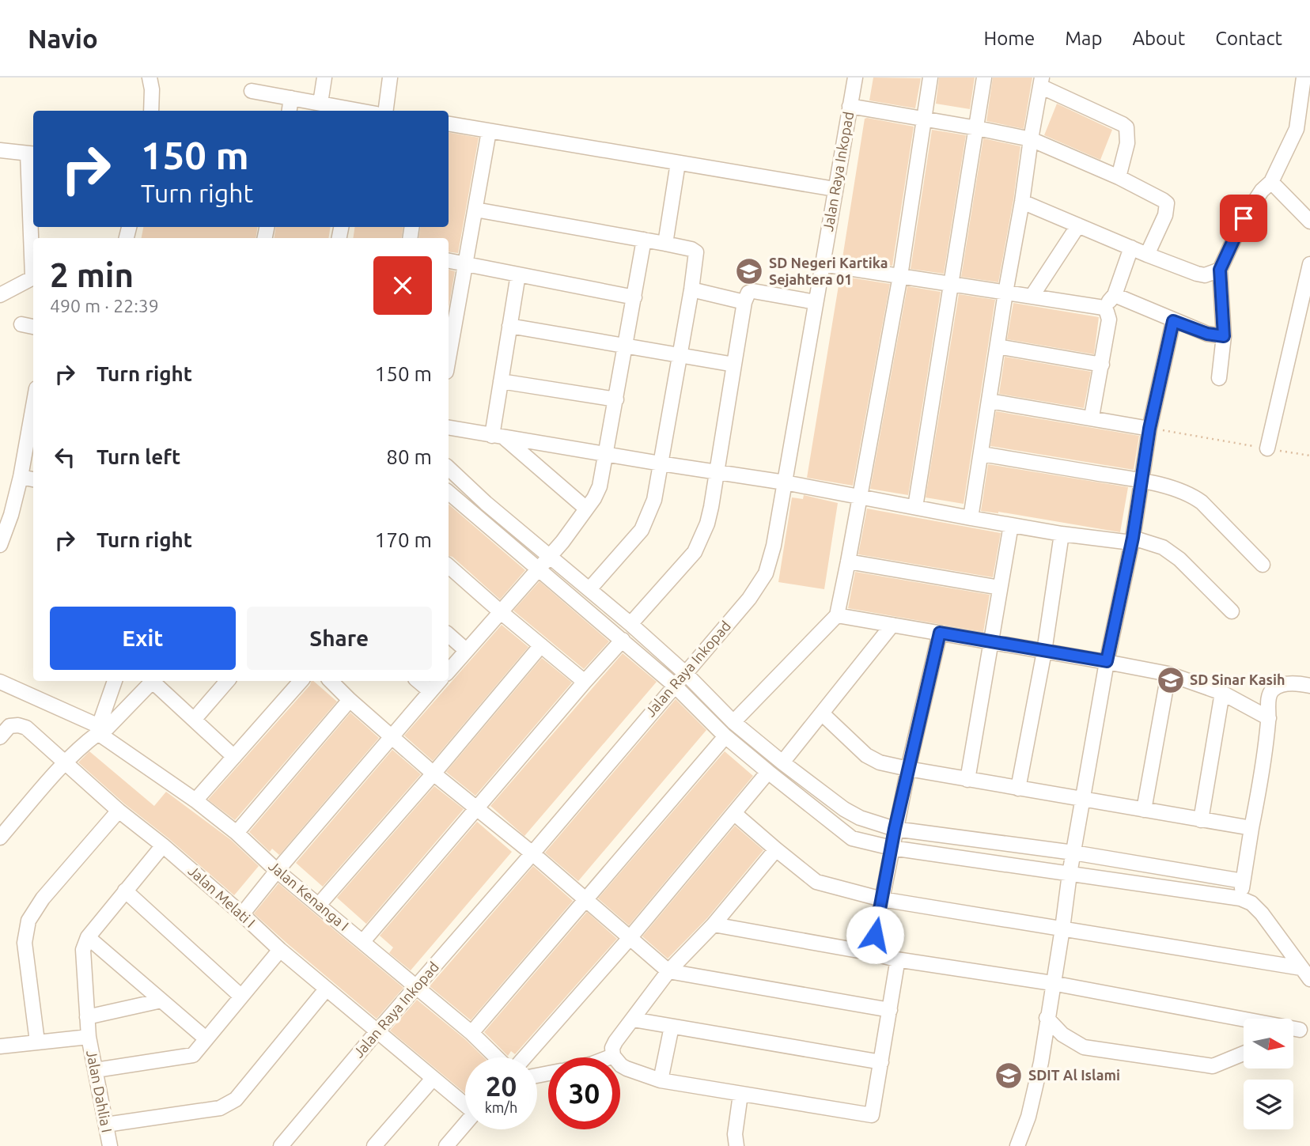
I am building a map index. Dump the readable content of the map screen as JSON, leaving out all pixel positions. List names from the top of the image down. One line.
{"streets":{"street":["Jalan Raya Inkopad","Jalan Kenanga I","Jalan Melati I","Jalan Dahlia I"]},"crossings":[["Jalan Raya Inkopad","Jalan Kenanga I"],["Jalan Raya Inkopad","Jalan Melati I"]],"places":{"school or university":["SD Negeri Kartika Sejahtera 01","SD Sinar Kasih","SDIT Al Islami"]},"north":"right","page":{"header":"Navio","nav":["Home","Map","About","Contact"],"turn":["150 m","Turn right"],"heading":["2 min","490 m · 22:39"],"list":[{"name":"Turn right","value":"150 m"},{"name":"Turn left","value":"80 m"},{"name":"Turn right","value":"170 m"}],"buttons":["Exit","Share"],"speed":"20 km/h","limit":"30"}}
